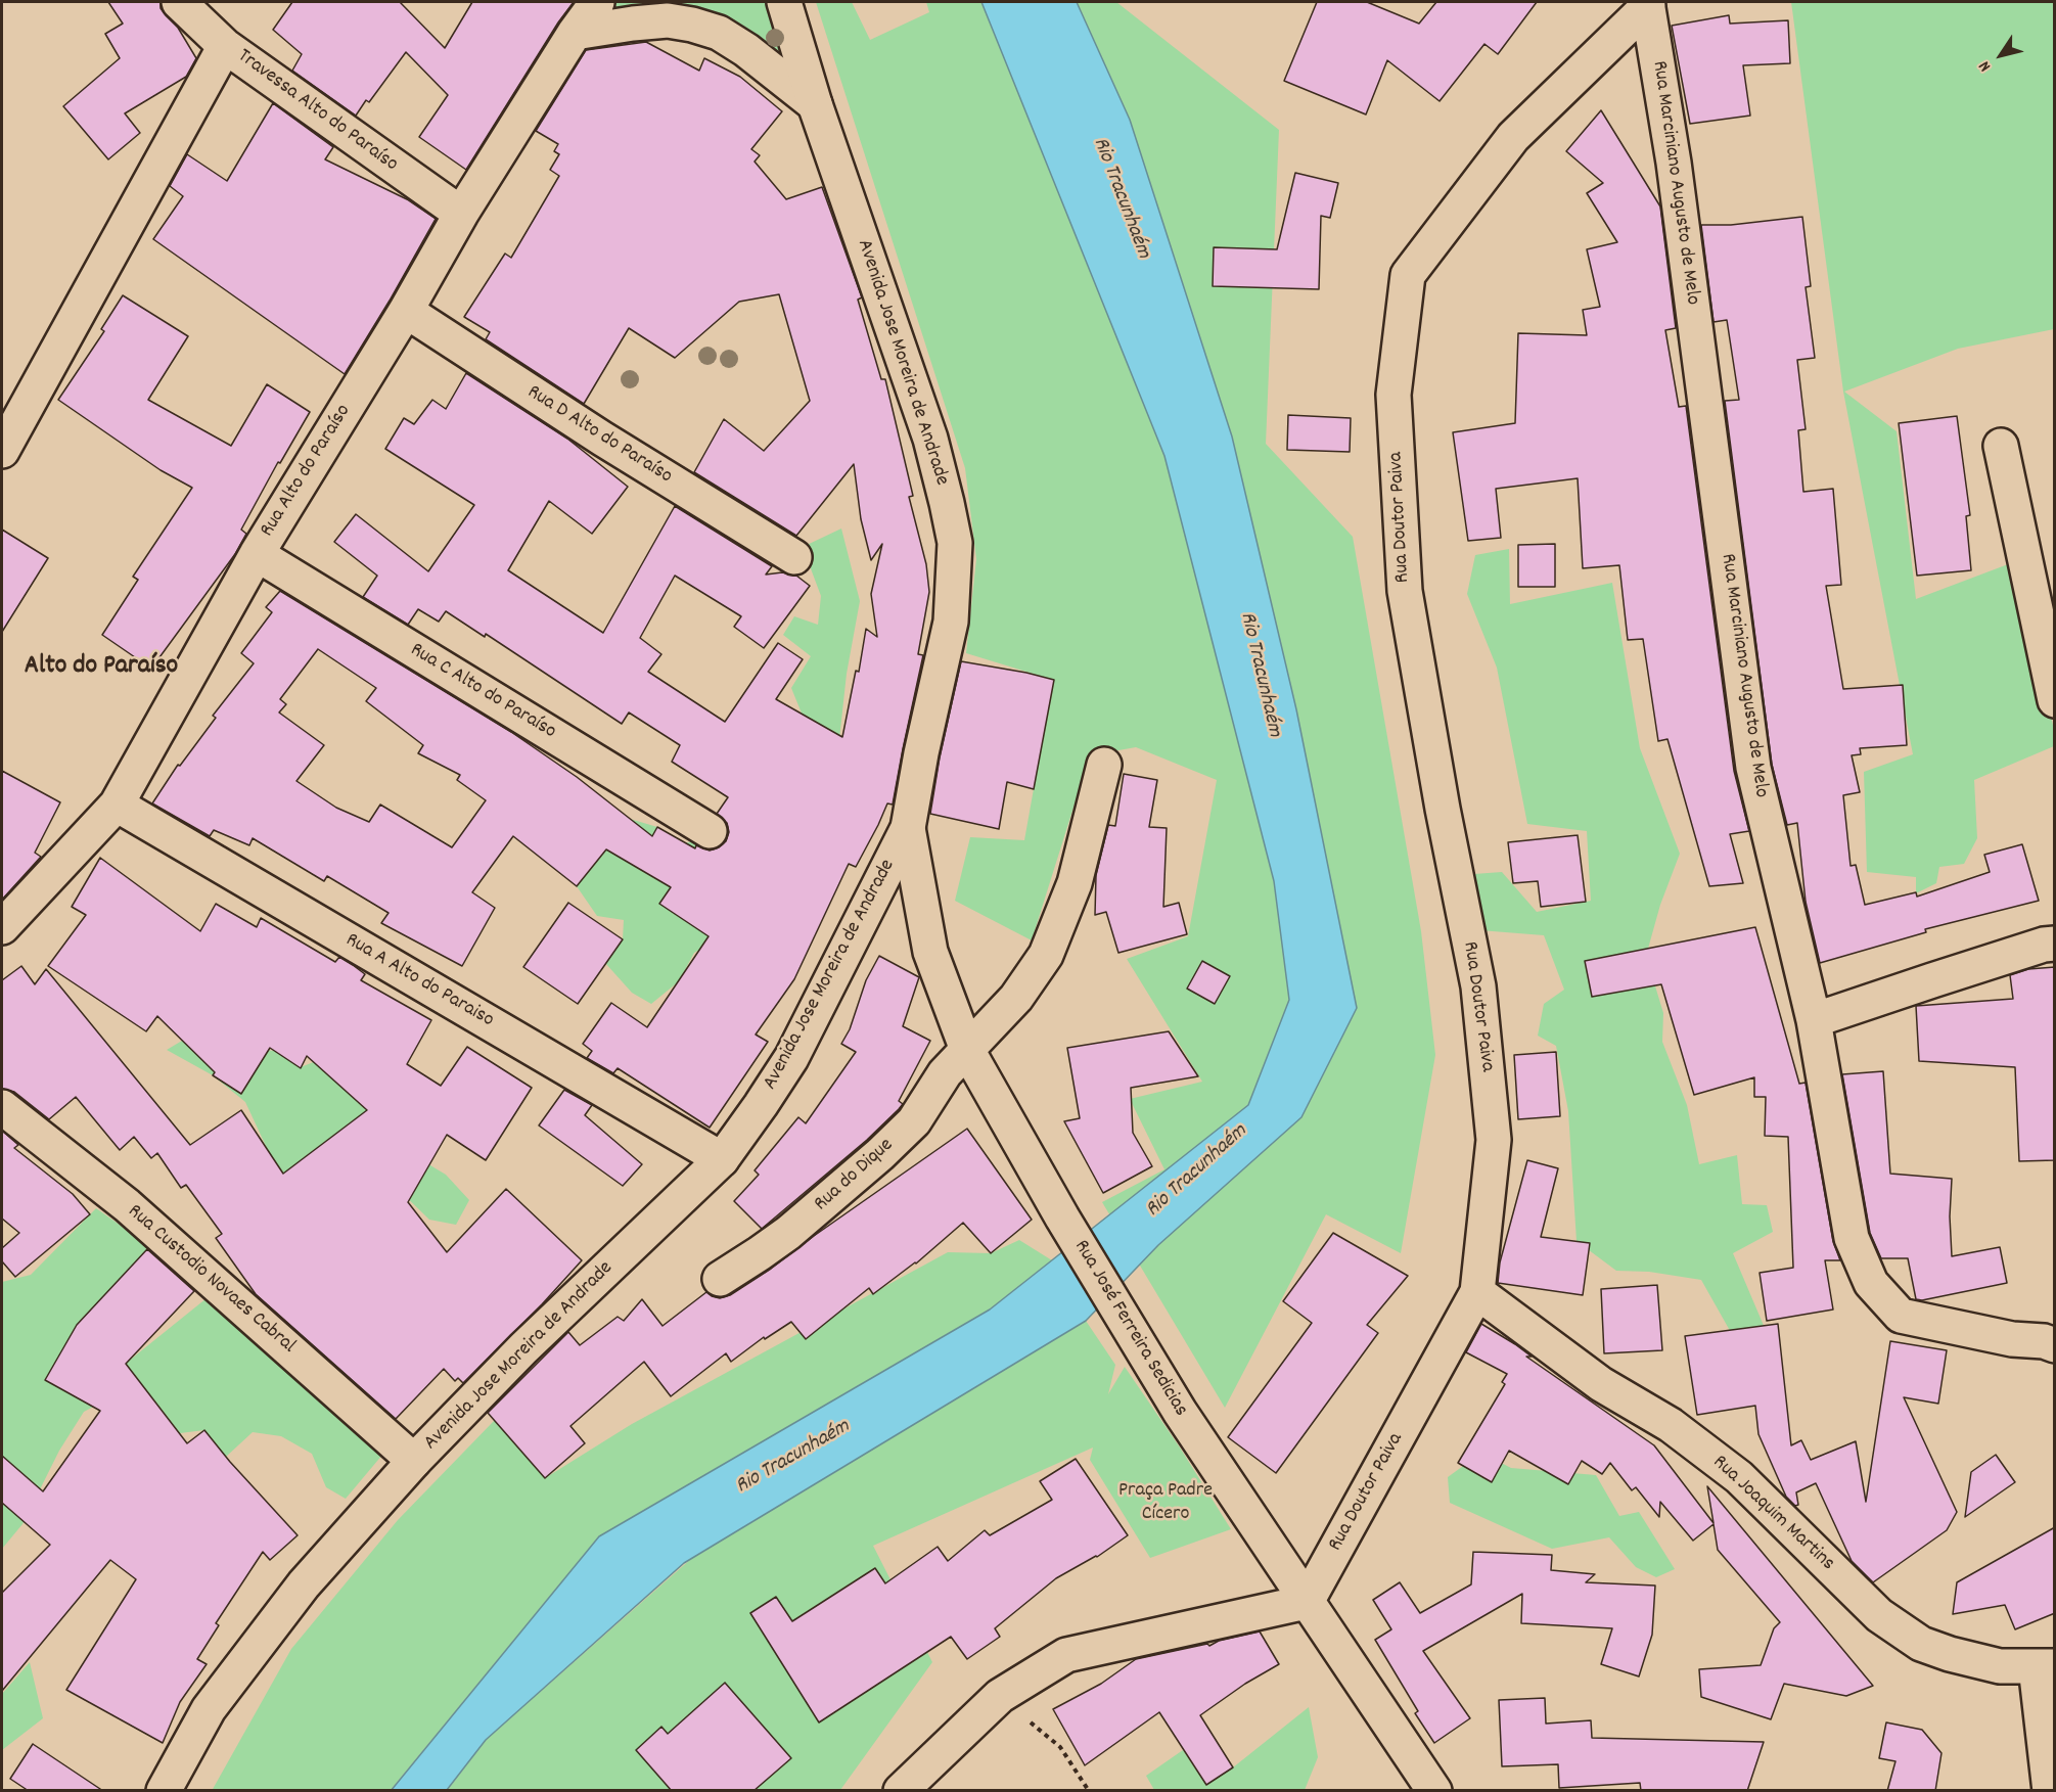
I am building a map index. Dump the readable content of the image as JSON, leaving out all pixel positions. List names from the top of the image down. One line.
{"streets":{"street":["Travessa Alto do Paraíso","Rua Marciniano Augusto de Melo","Avenida Jose Moreira de Andrade","Rua D Alto do Paraíso","Rua Alto do Paraíso","Rua Doutor Paiva","Rua C Alto do Paraíso","Rua A Alto do Paraiso","Rua do Dique","Rua Custodio Novaes Cabral","Rua José Ferreira Sedicias","Rua Joaquim Martins"]},"crossings":[["Travessa Alto do Paraíso","Rua Alto do Paraíso"],["Rua Marciniano Augusto de Melo","Rua Doutor Paiva"],["Avenida Jose Moreira de Andrade","Rua A Alto do Paraiso"],["Avenida Jose Moreira de Andrade","Rua Custodio Novaes Cabral"],["Avenida Jose Moreira de Andrade","Rua José Ferreira Sedicias"],["Rua D Alto do Paraíso","Rua Alto do Paraíso"],["Rua Alto do Paraíso","Rua C Alto do Paraíso"],["Rua Alto do Paraíso","Rua A Alto do Paraiso"],["Rua Doutor Paiva","Rua José Ferreira Sedicias"],["Rua Doutor Paiva","Rua Joaquim Martins"],["Rua do Dique","Rua José Ferreira Sedicias"]],"districts":["Alto do Paraíso"],"water":["Rio Tracunhaém"],"parks":["Praça Padre Cícero"],"north":"bottom left"}
